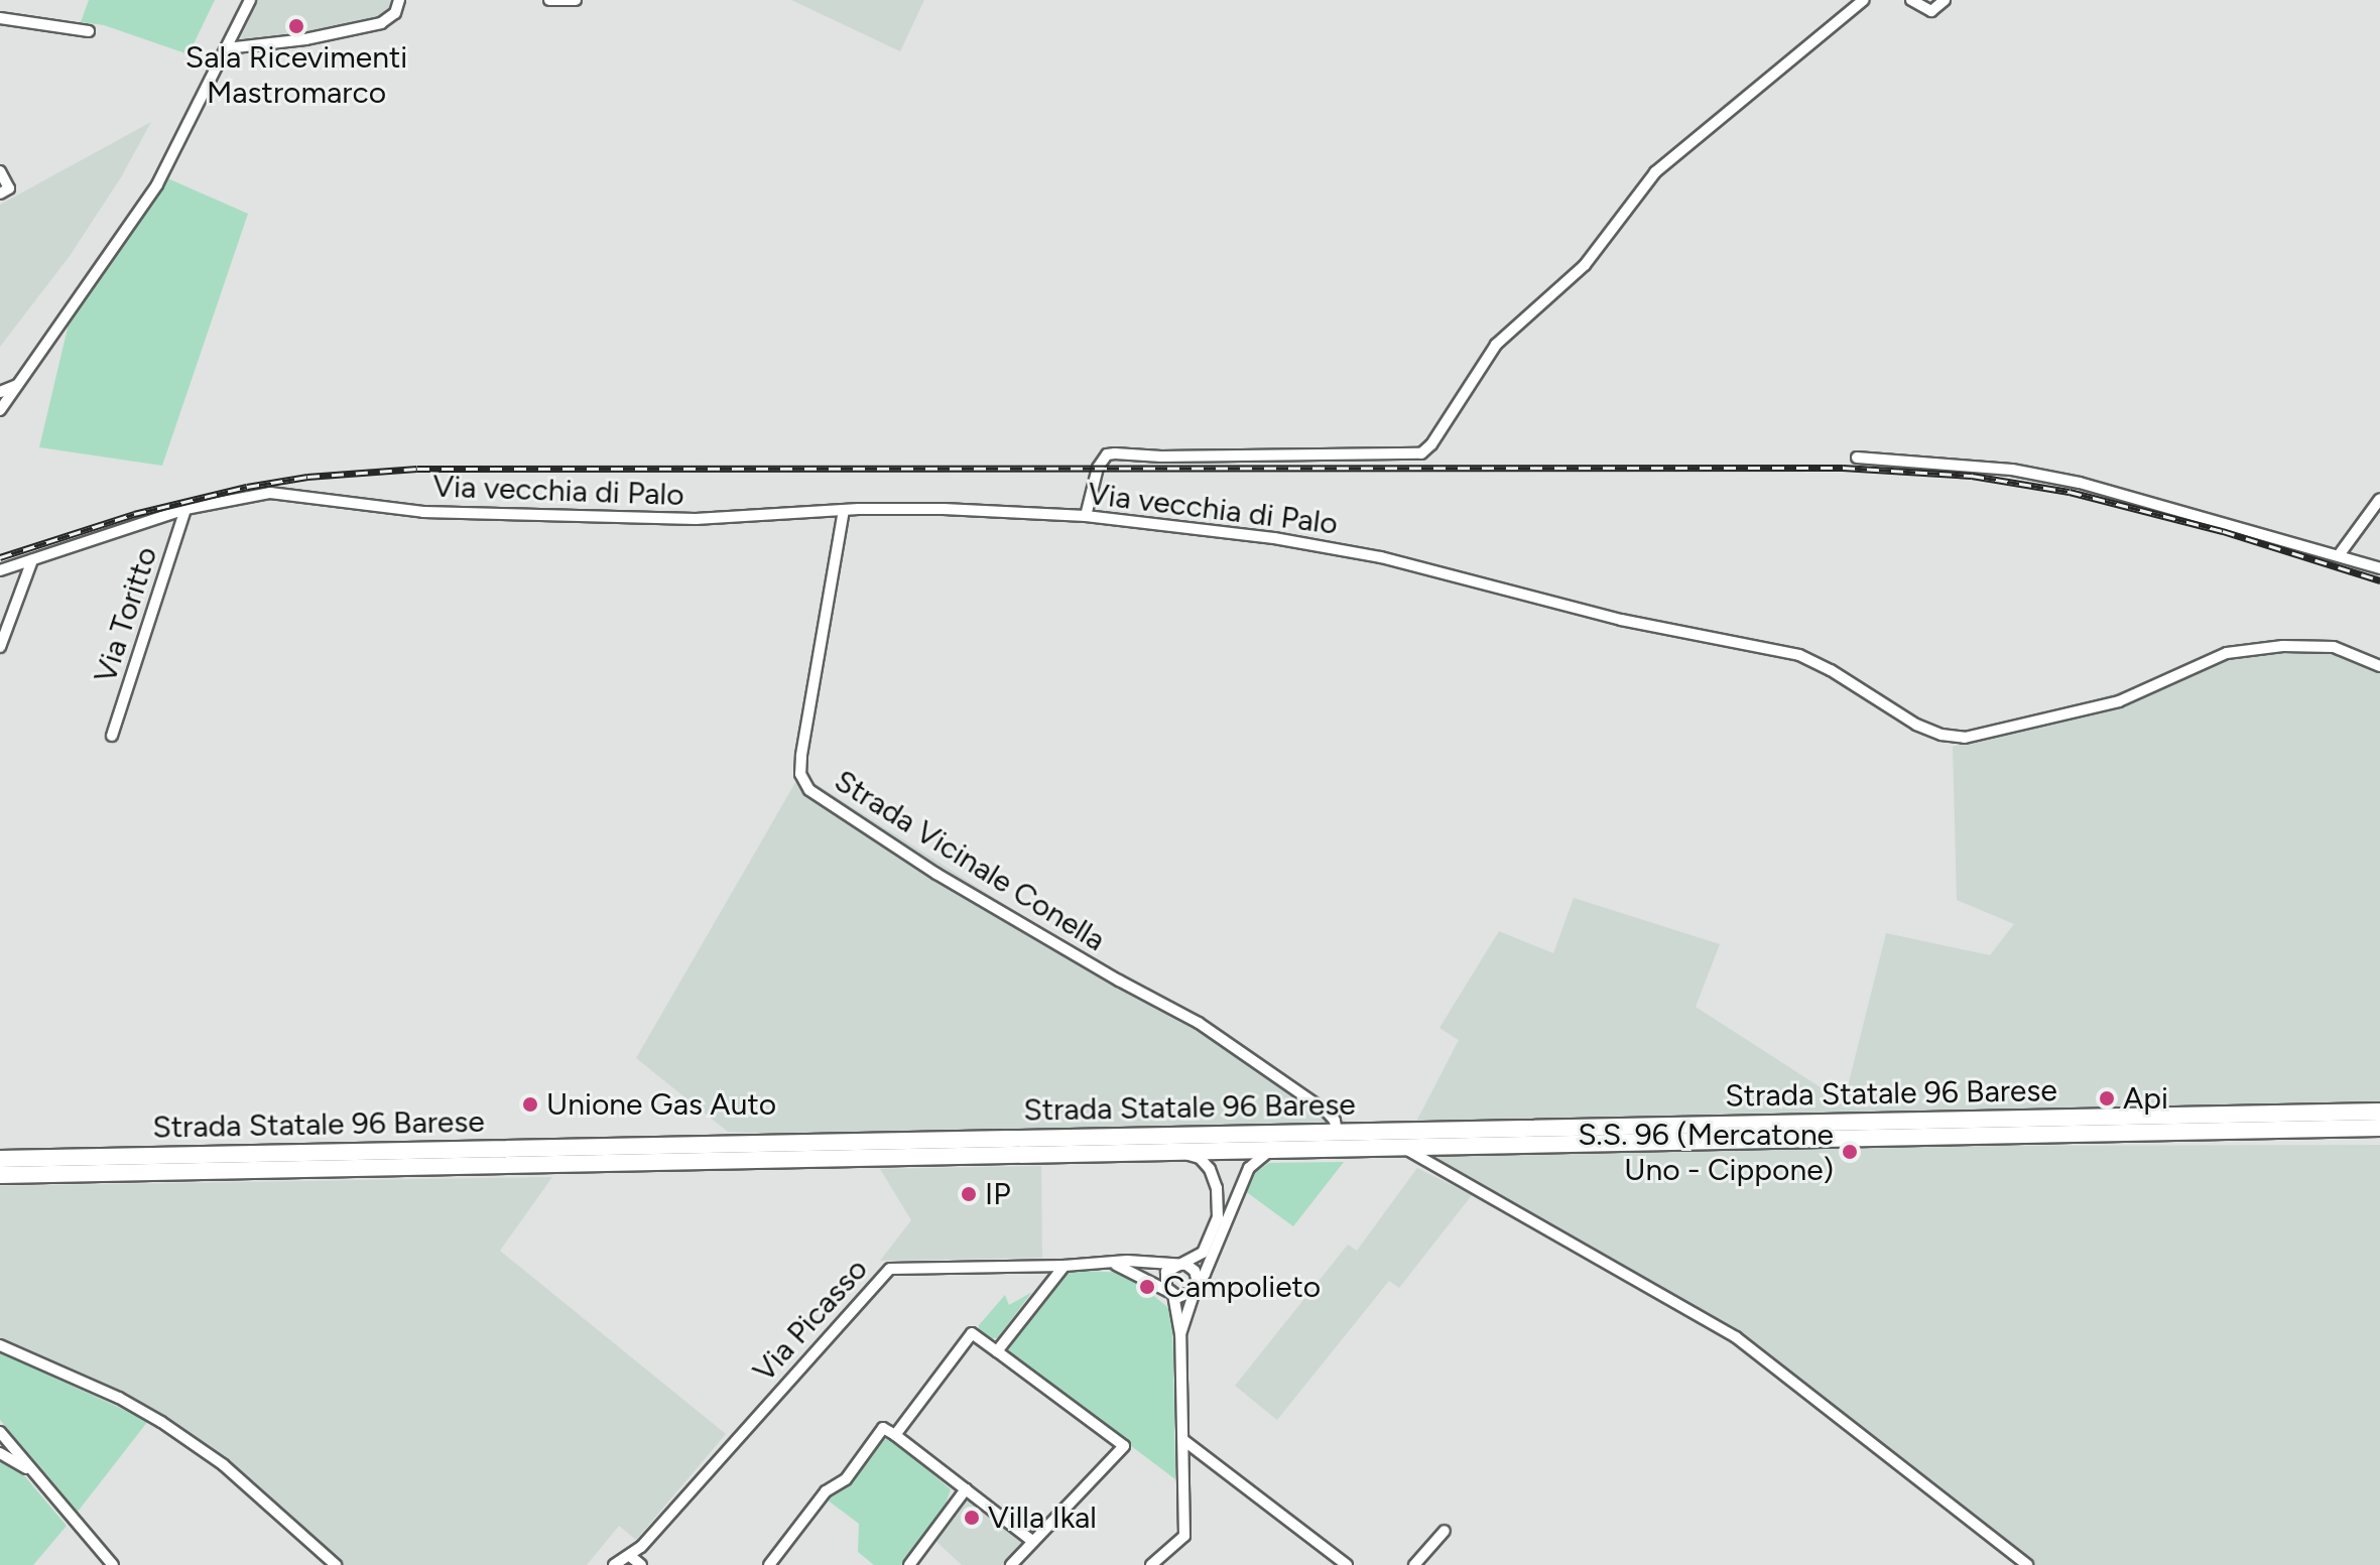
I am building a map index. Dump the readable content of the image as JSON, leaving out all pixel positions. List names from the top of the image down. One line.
{"streets":{"main road":["Strada Statale 96 Barese"],"street":["Via vecchia di Palo","Via Toritto","Strada Vicinale Conella","Via Picasso"]},"crossings":[["Via vecchia di Palo","Via Toritto"],["Via vecchia di Palo","Strada Vicinale Conella"],["Strada Vicinale Conella","Strada Statale 96 Barese"]],"places":["Sala Ricevimenti Mastromarco","Api","Unione Gas Auto","S.S. 96 (Mercatone Uno - Cippone)","IP","Campolieto","Villa Ikal"]}
